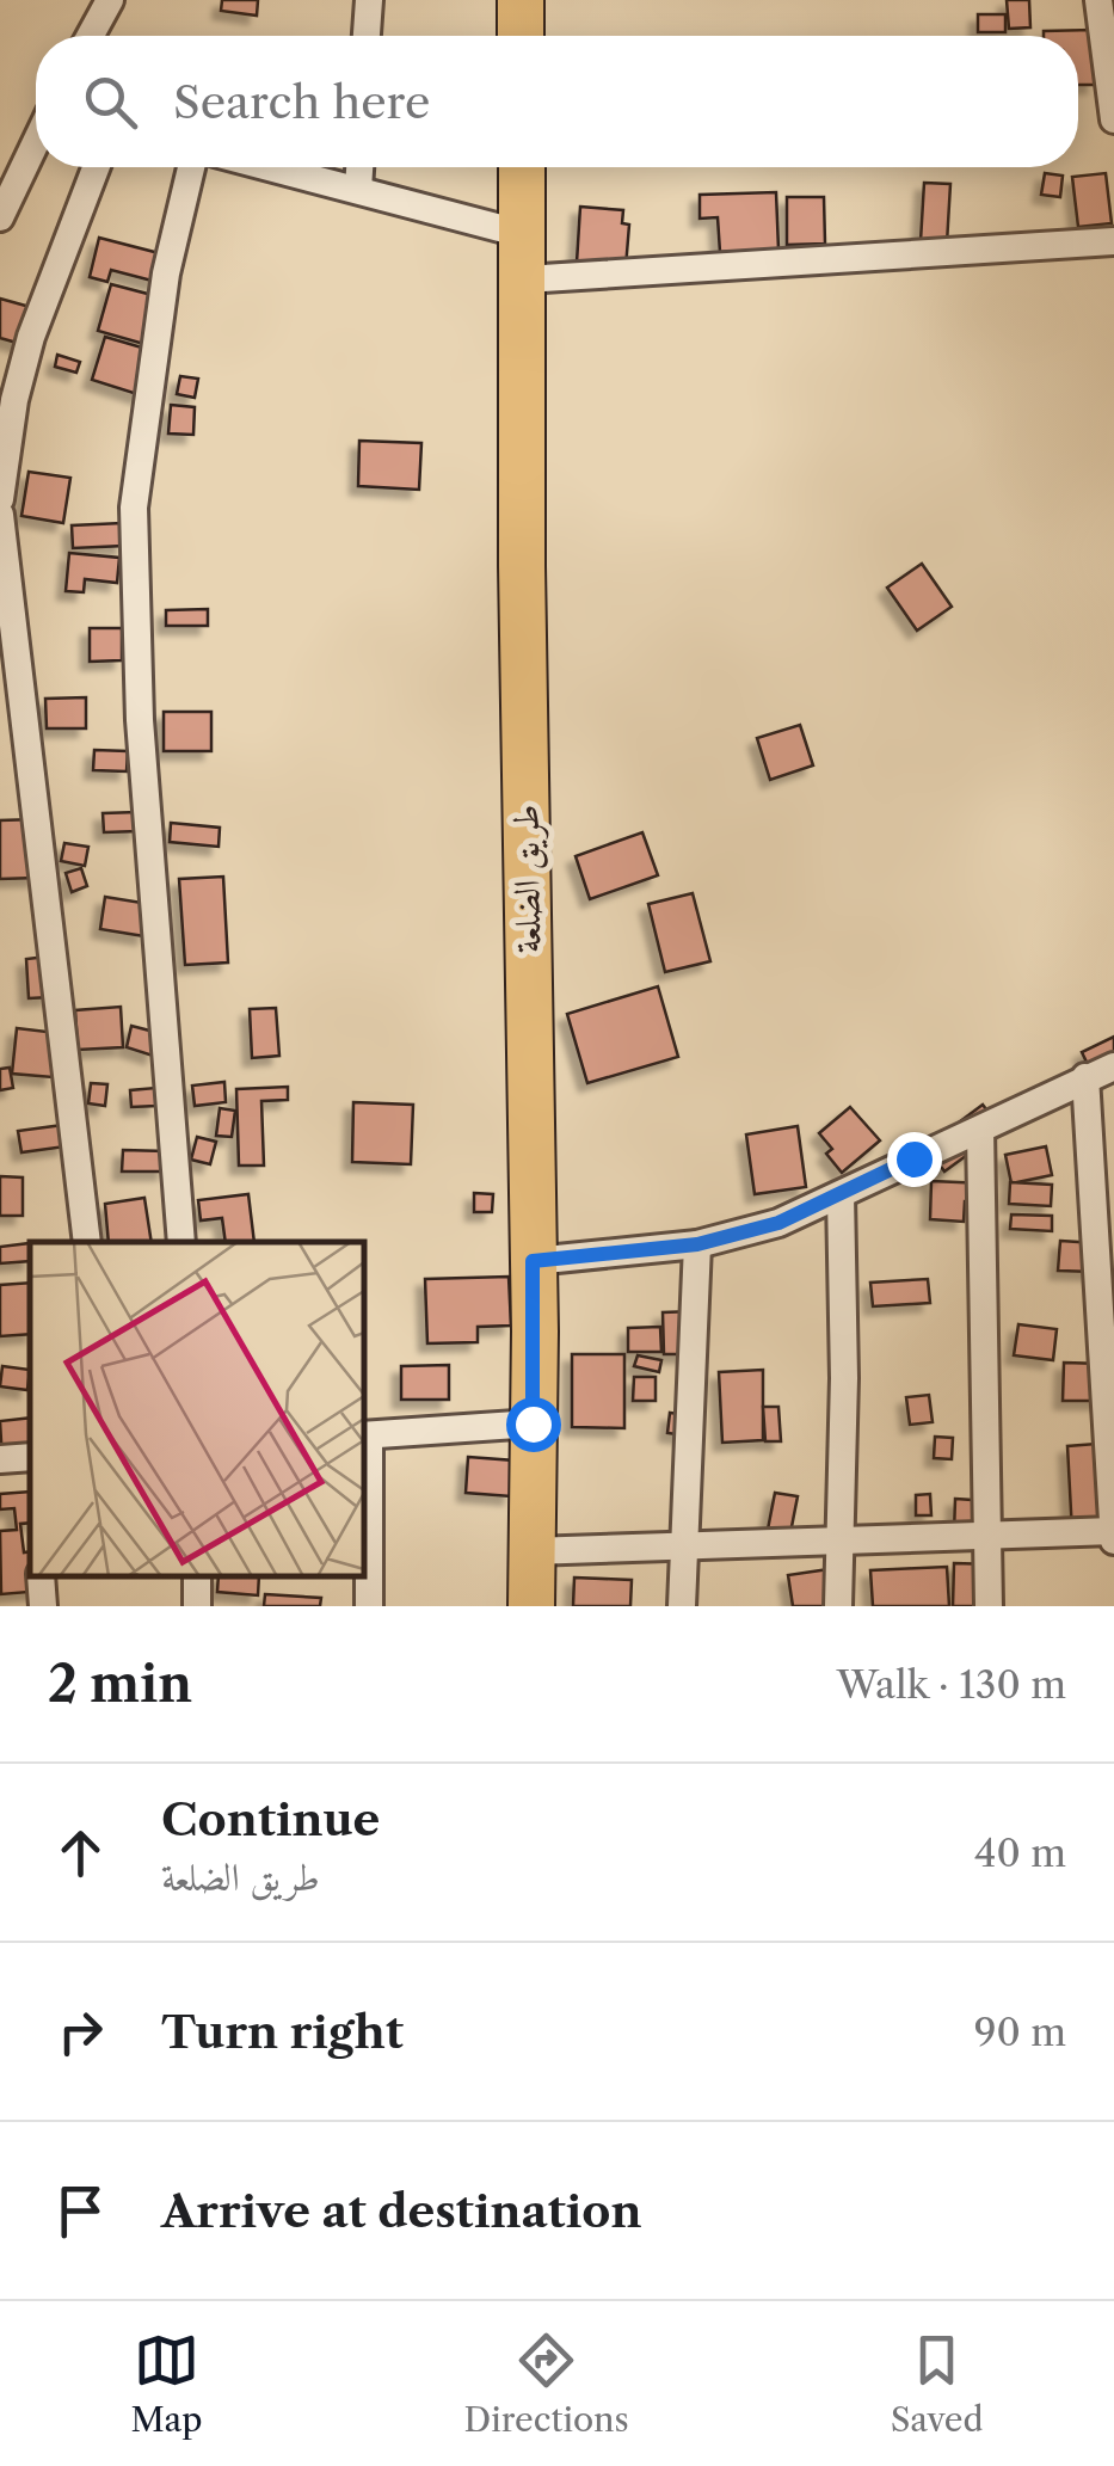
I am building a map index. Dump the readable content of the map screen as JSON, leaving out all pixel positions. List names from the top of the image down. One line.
{"streets":{"main road":["طريق الضلعة"]},"page":{"search":"Search here","heading":["2 min","Walk · 130 m"],"list":[["Continue","طريق الضلعة","40 m"],["Turn right","90 m"],"Arrive at destination"],"nav":["Map","Directions","Saved"]}}
